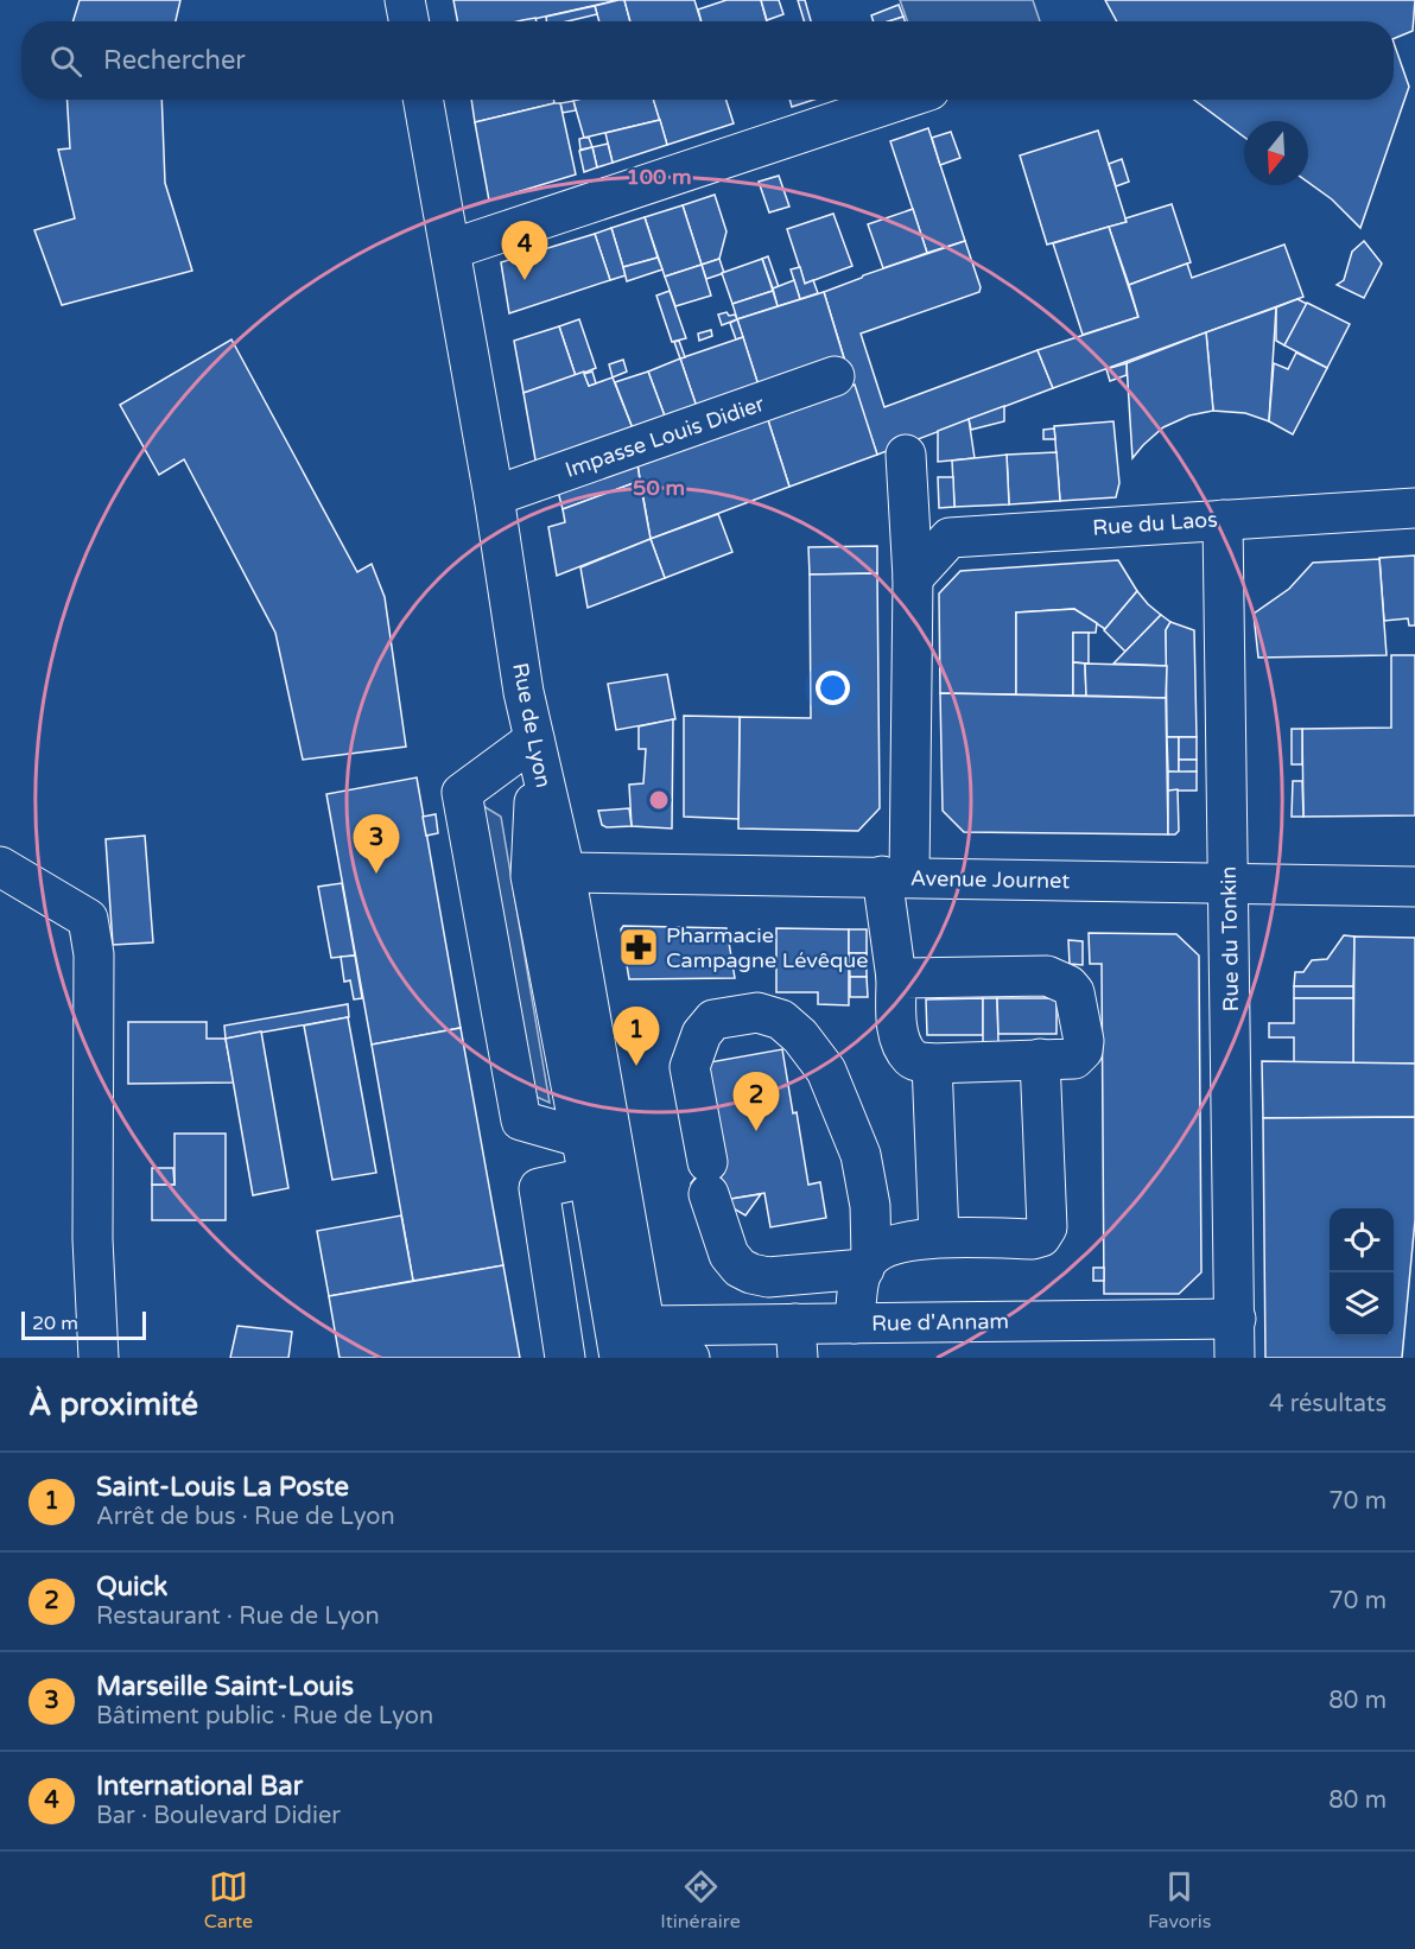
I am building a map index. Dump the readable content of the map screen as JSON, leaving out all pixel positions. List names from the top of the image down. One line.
{"streets":{"street":["Impasse Louis Didier","Rue du Laos","Rue de Lyon","Avenue Journet","Rue du Tonkin","Rue d'Annam"]},"crossings":[["Impasse Louis Didier","Rue de Lyon"],["Rue du Laos","Rue du Tonkin"],["Rue de Lyon","Avenue Journet"],["Rue de Lyon","Rue d'Annam"],["Avenue Journet","Rue du Tonkin"],["Rue du Tonkin","Rue d'Annam"]],"places":{"pharmacy":["Pharmacie Campagne Lévêque"]},"scale_bar":"20 m","north":"bottom","page":{"search":"Rechercher","pins":["4","3","1","2"],"scale":"20 m","heading":["À proximité","4 résultats"],"list":[{"mark":"1","name":"Saint-Louis La Poste","note":"Arrêt de bus · Rue de Lyon","value":"70 m"},{"mark":"2","name":"Quick","note":"Restaurant · Rue de Lyon","value":"70 m"},{"mark":"3","name":"Marseille Saint-Louis","note":"Bâtiment public · Rue de Lyon","value":"80 m"},{"mark":"4","name":"International Bar","note":"Bar · Boulevard Didier","value":"80 m"}],"nav":["Carte","Itinéraire","Favoris"]},"rings":["100 m","50 m"]}
